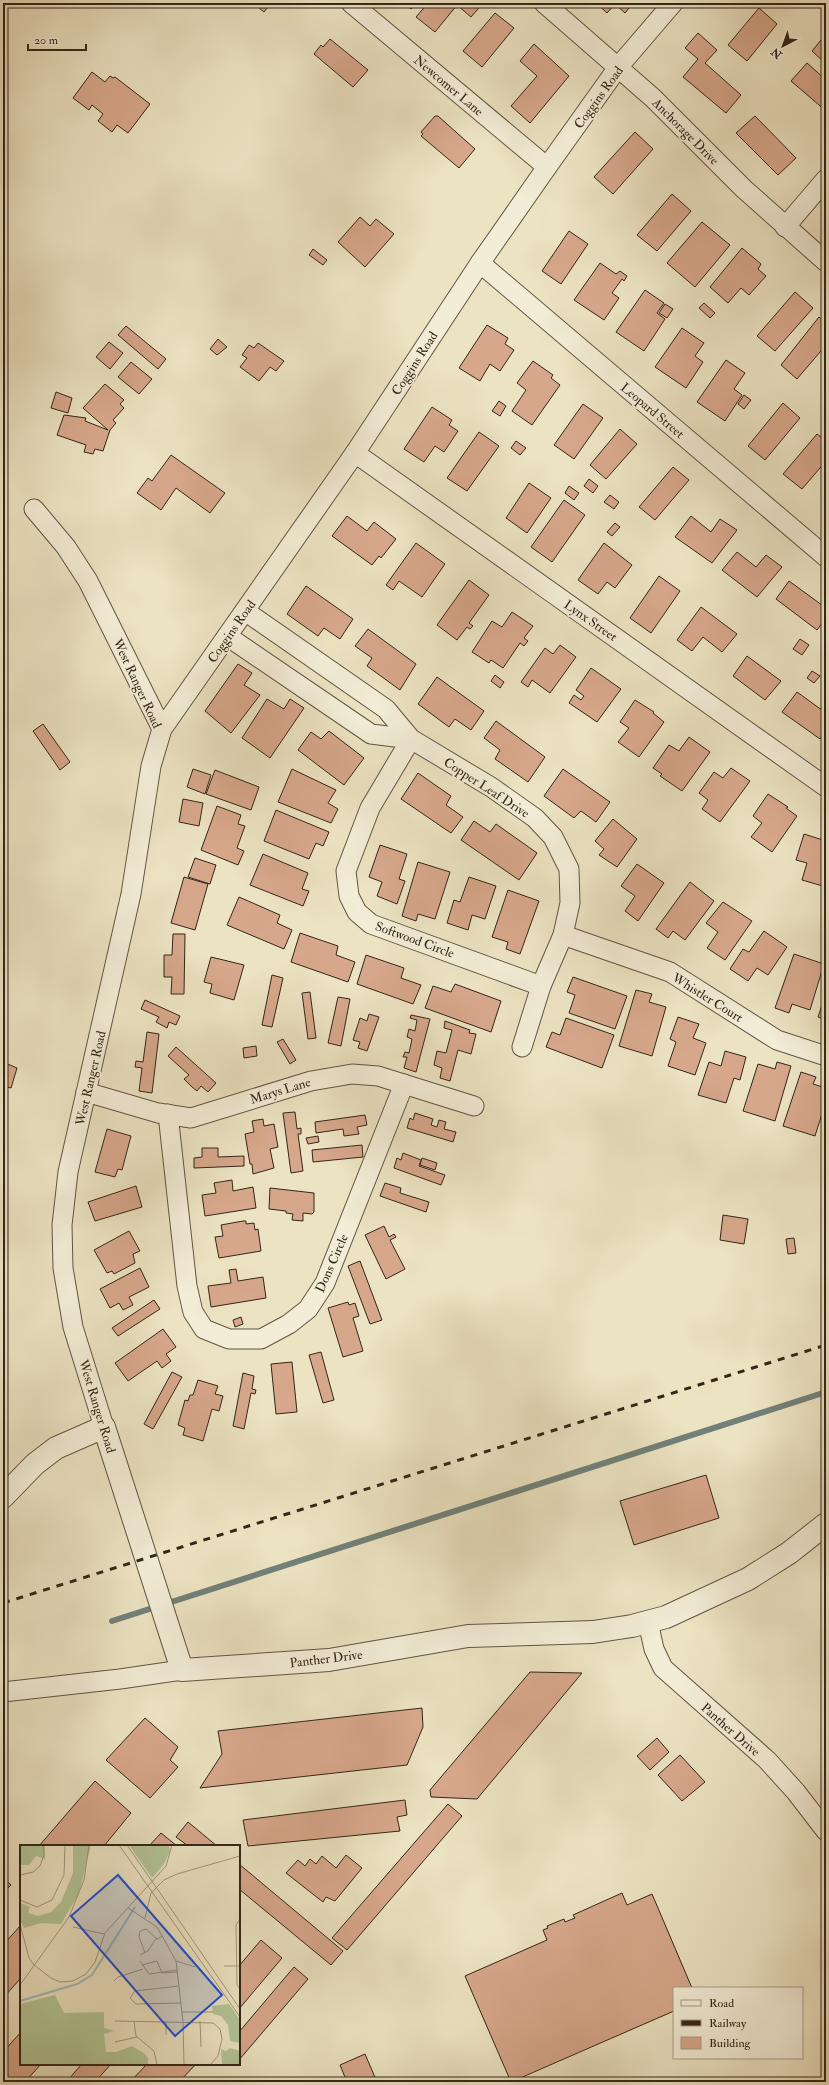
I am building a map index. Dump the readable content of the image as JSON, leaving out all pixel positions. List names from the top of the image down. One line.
{"streets":{"street":["Newcomer Lane","Coggins Road","Anchorage Drive","Leopard Street","Lynx Street","West Ranger Road","Copper Leaf Drive","Softwood Circle","Whistler Court","Marys Lane","Dons Circle","Panther Drive"]},"crossings":[["Newcomer Lane","Coggins Road"],["Coggins Road","Anchorage Drive"],["Coggins Road","Leopard Street"],["Coggins Road","Lynx Street"],["Coggins Road","West Ranger Road"],["Coggins Road","Copper Leaf Drive"],["West Ranger Road","Marys Lane"],["West Ranger Road","Panther Drive"],["Copper Leaf Drive","Softwood Circle"],["Copper Leaf Drive","Whistler Court"],["Marys Lane","Dons Circle"]],"legend":["Road","Railway","Building"],"scale_bar":"20 m","north":"bottom left"}
